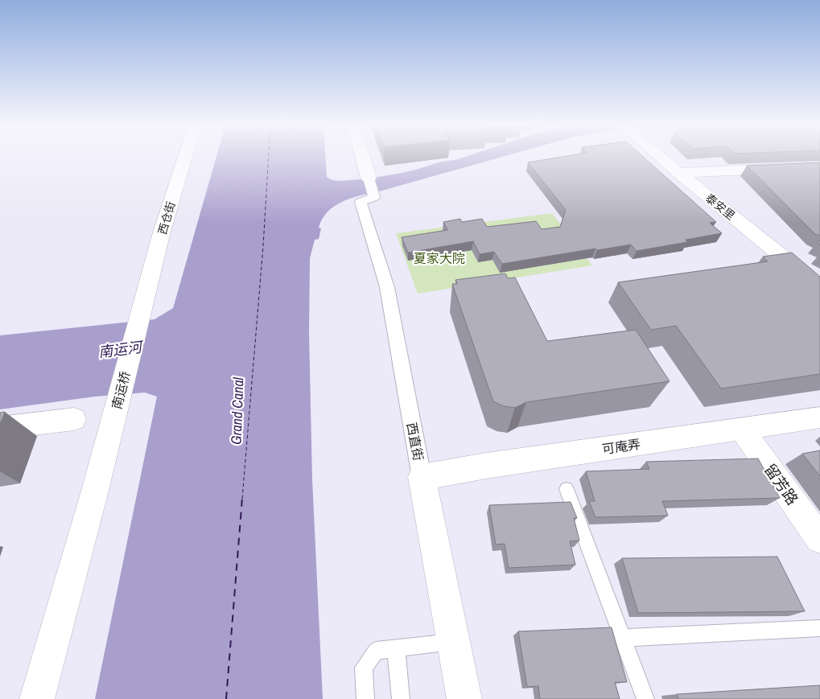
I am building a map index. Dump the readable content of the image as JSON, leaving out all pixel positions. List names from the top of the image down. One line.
{"streets":{"street":["泰安里","西仓街","南运桥","西直街","可庵弄","留芳路"]},"crossings":[["西仓街","南运桥"],["西直街","可庵弄"],["可庵弄","留芳路"]],"water":["南运河","Grand Canal"],"parks":["夏家大院"]}
